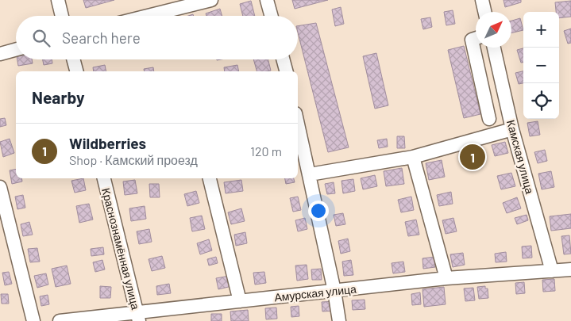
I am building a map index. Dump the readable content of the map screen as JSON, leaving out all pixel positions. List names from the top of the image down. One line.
{"streets":{"street":["Камская улица","Краснознамённая улица","Амурская улица"]},"crossings":[["Камская улица","Амурская улица"],["Краснознамённая улица","Амурская улица"]],"north":"top right","page":{"map_buttons":["+","−"],"search":"Search here","heading":"Nearby","list":[{"mark":"1","name":"Wildberries","note":"Shop · Камский проезд","value":"120 m"}],"pins":"1"}}
